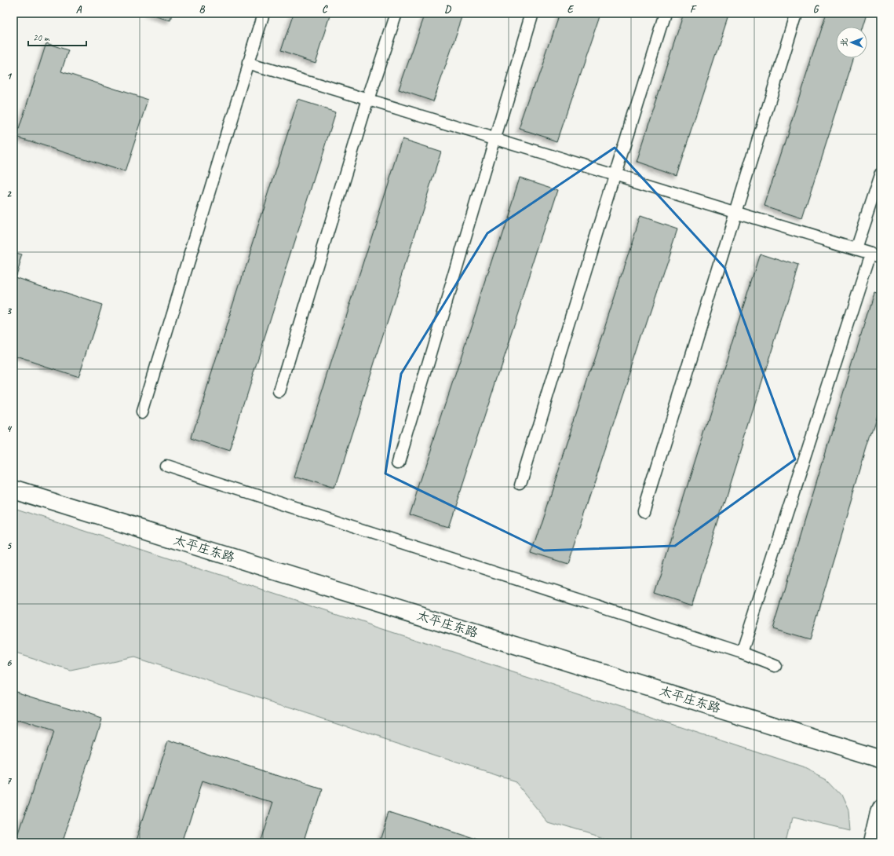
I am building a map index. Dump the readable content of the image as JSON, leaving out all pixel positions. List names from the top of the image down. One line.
{"streets":{"street":["太平庄东路"]},"scale_bar":"20 m","north":"left","grid":{"columns":["A","B","C","D","E","F","G"],"rows":["1","2","3","4","5","6","7"]}}
